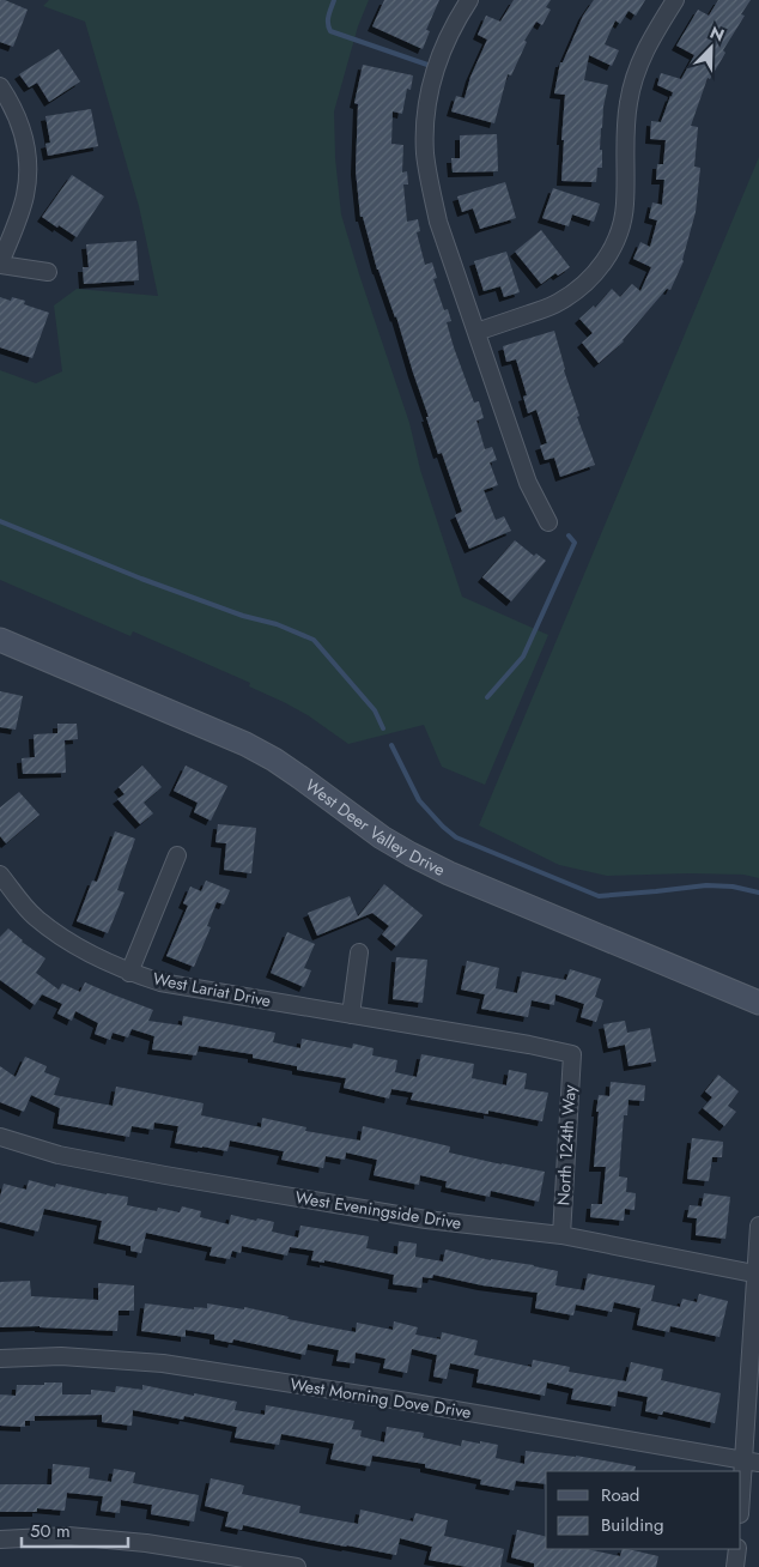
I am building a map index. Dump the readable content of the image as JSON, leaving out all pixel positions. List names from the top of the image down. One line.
{"streets":{"street":["West Deer Valley Drive","West Lariat Drive","North 124th Way","West Eveningside Drive","West Morning Dove Drive"]},"crossings":[["West Lariat Drive","North 124th Way"],["North 124th Way","West Eveningside Drive"]],"legend":["Road","Building"],"scale_bar":"50 m","north":"top right"}
